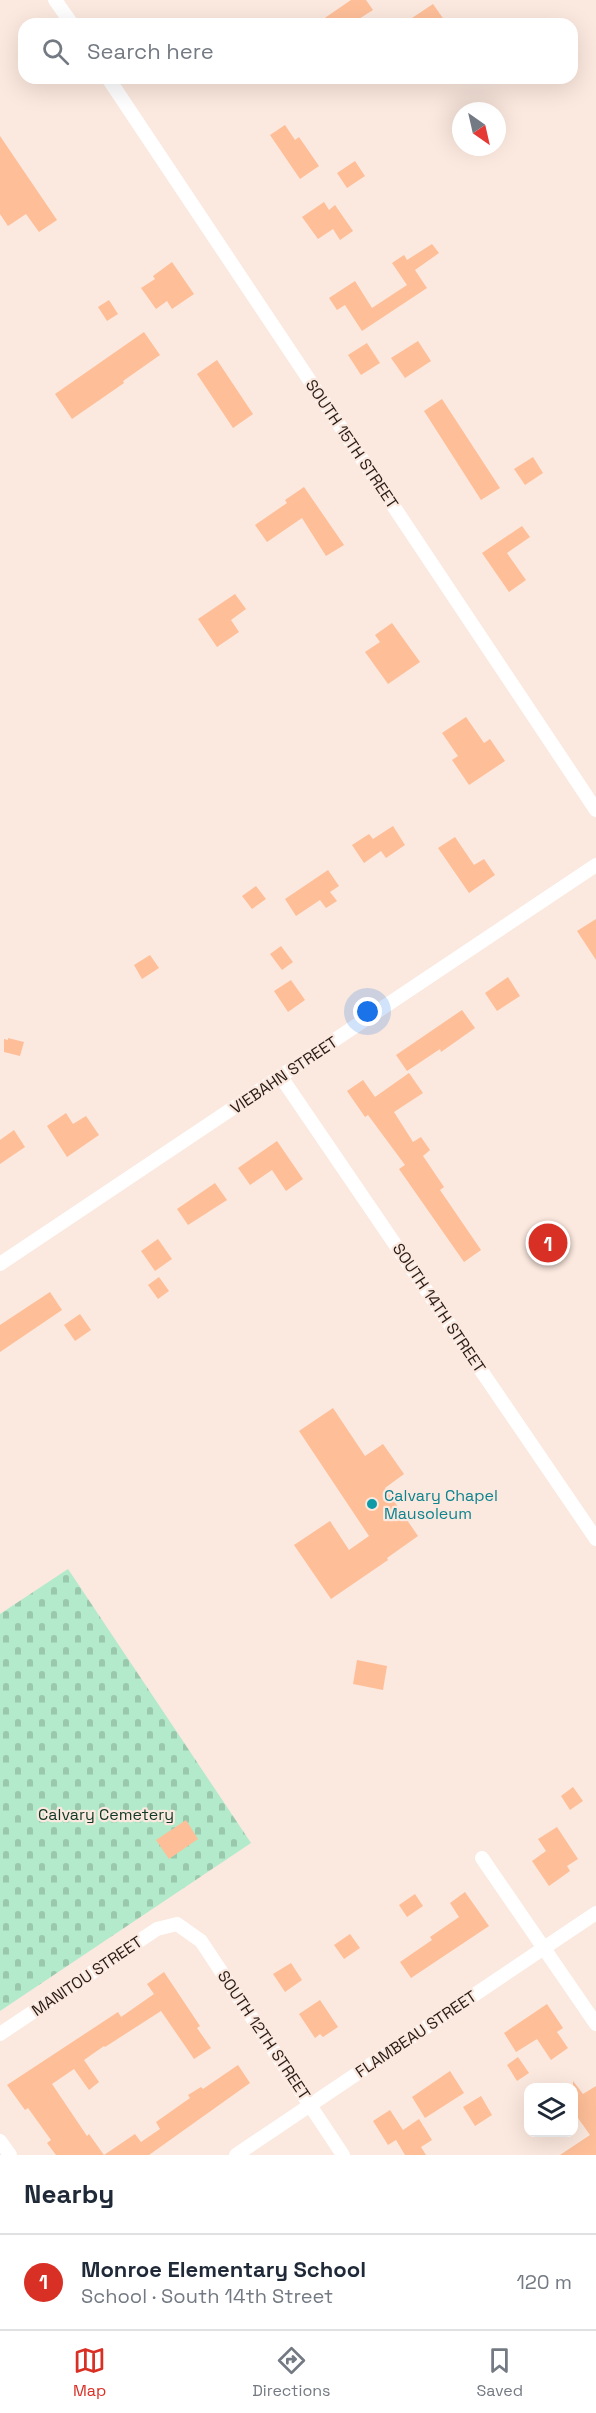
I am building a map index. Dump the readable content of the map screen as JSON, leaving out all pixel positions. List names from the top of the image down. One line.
{"streets":{"street":["SOUTH 15TH STREET","VIEBAHN STREET","SOUTH 14TH STREET","MANITOU STREET","FLAMBEAU STREET","SOUTH 12TH STREET"]},"crossings":[["VIEBAHN STREET","SOUTH 14TH STREET"],["MANITOU STREET","SOUTH 12TH STREET"],["FLAMBEAU STREET","SOUTH 12TH STREET"]],"parks":["Calvary Cemetery"],"places":["Calvary Chapel Mausoleum"],"north":"bottom right","page":{"search":"Search here","pins":"1","heading":"Nearby","list":[{"mark":"1","name":"Monroe Elementary School","note":"School · South 14th Street","value":"120 m"}],"nav":["Map","Directions","Saved"]}}
